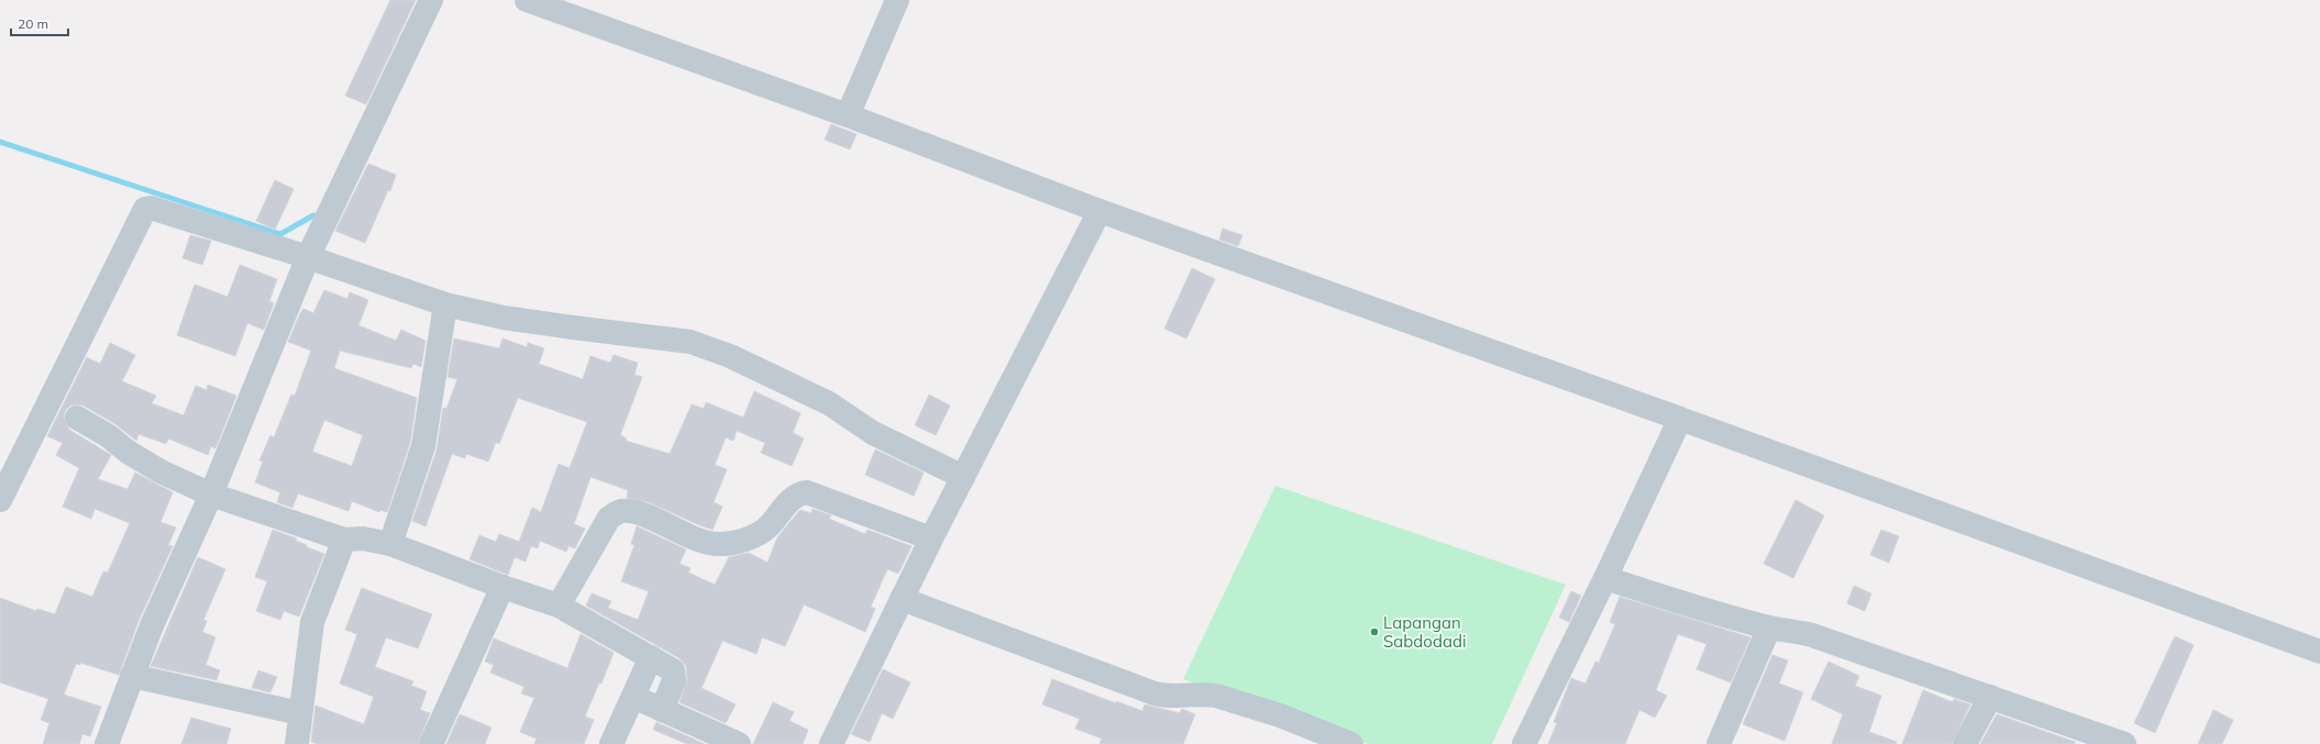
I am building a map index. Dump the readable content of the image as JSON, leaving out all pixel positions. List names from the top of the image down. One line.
{"places":["Lapangan Sabdodadi"],"scale_bar":"20 m"}
